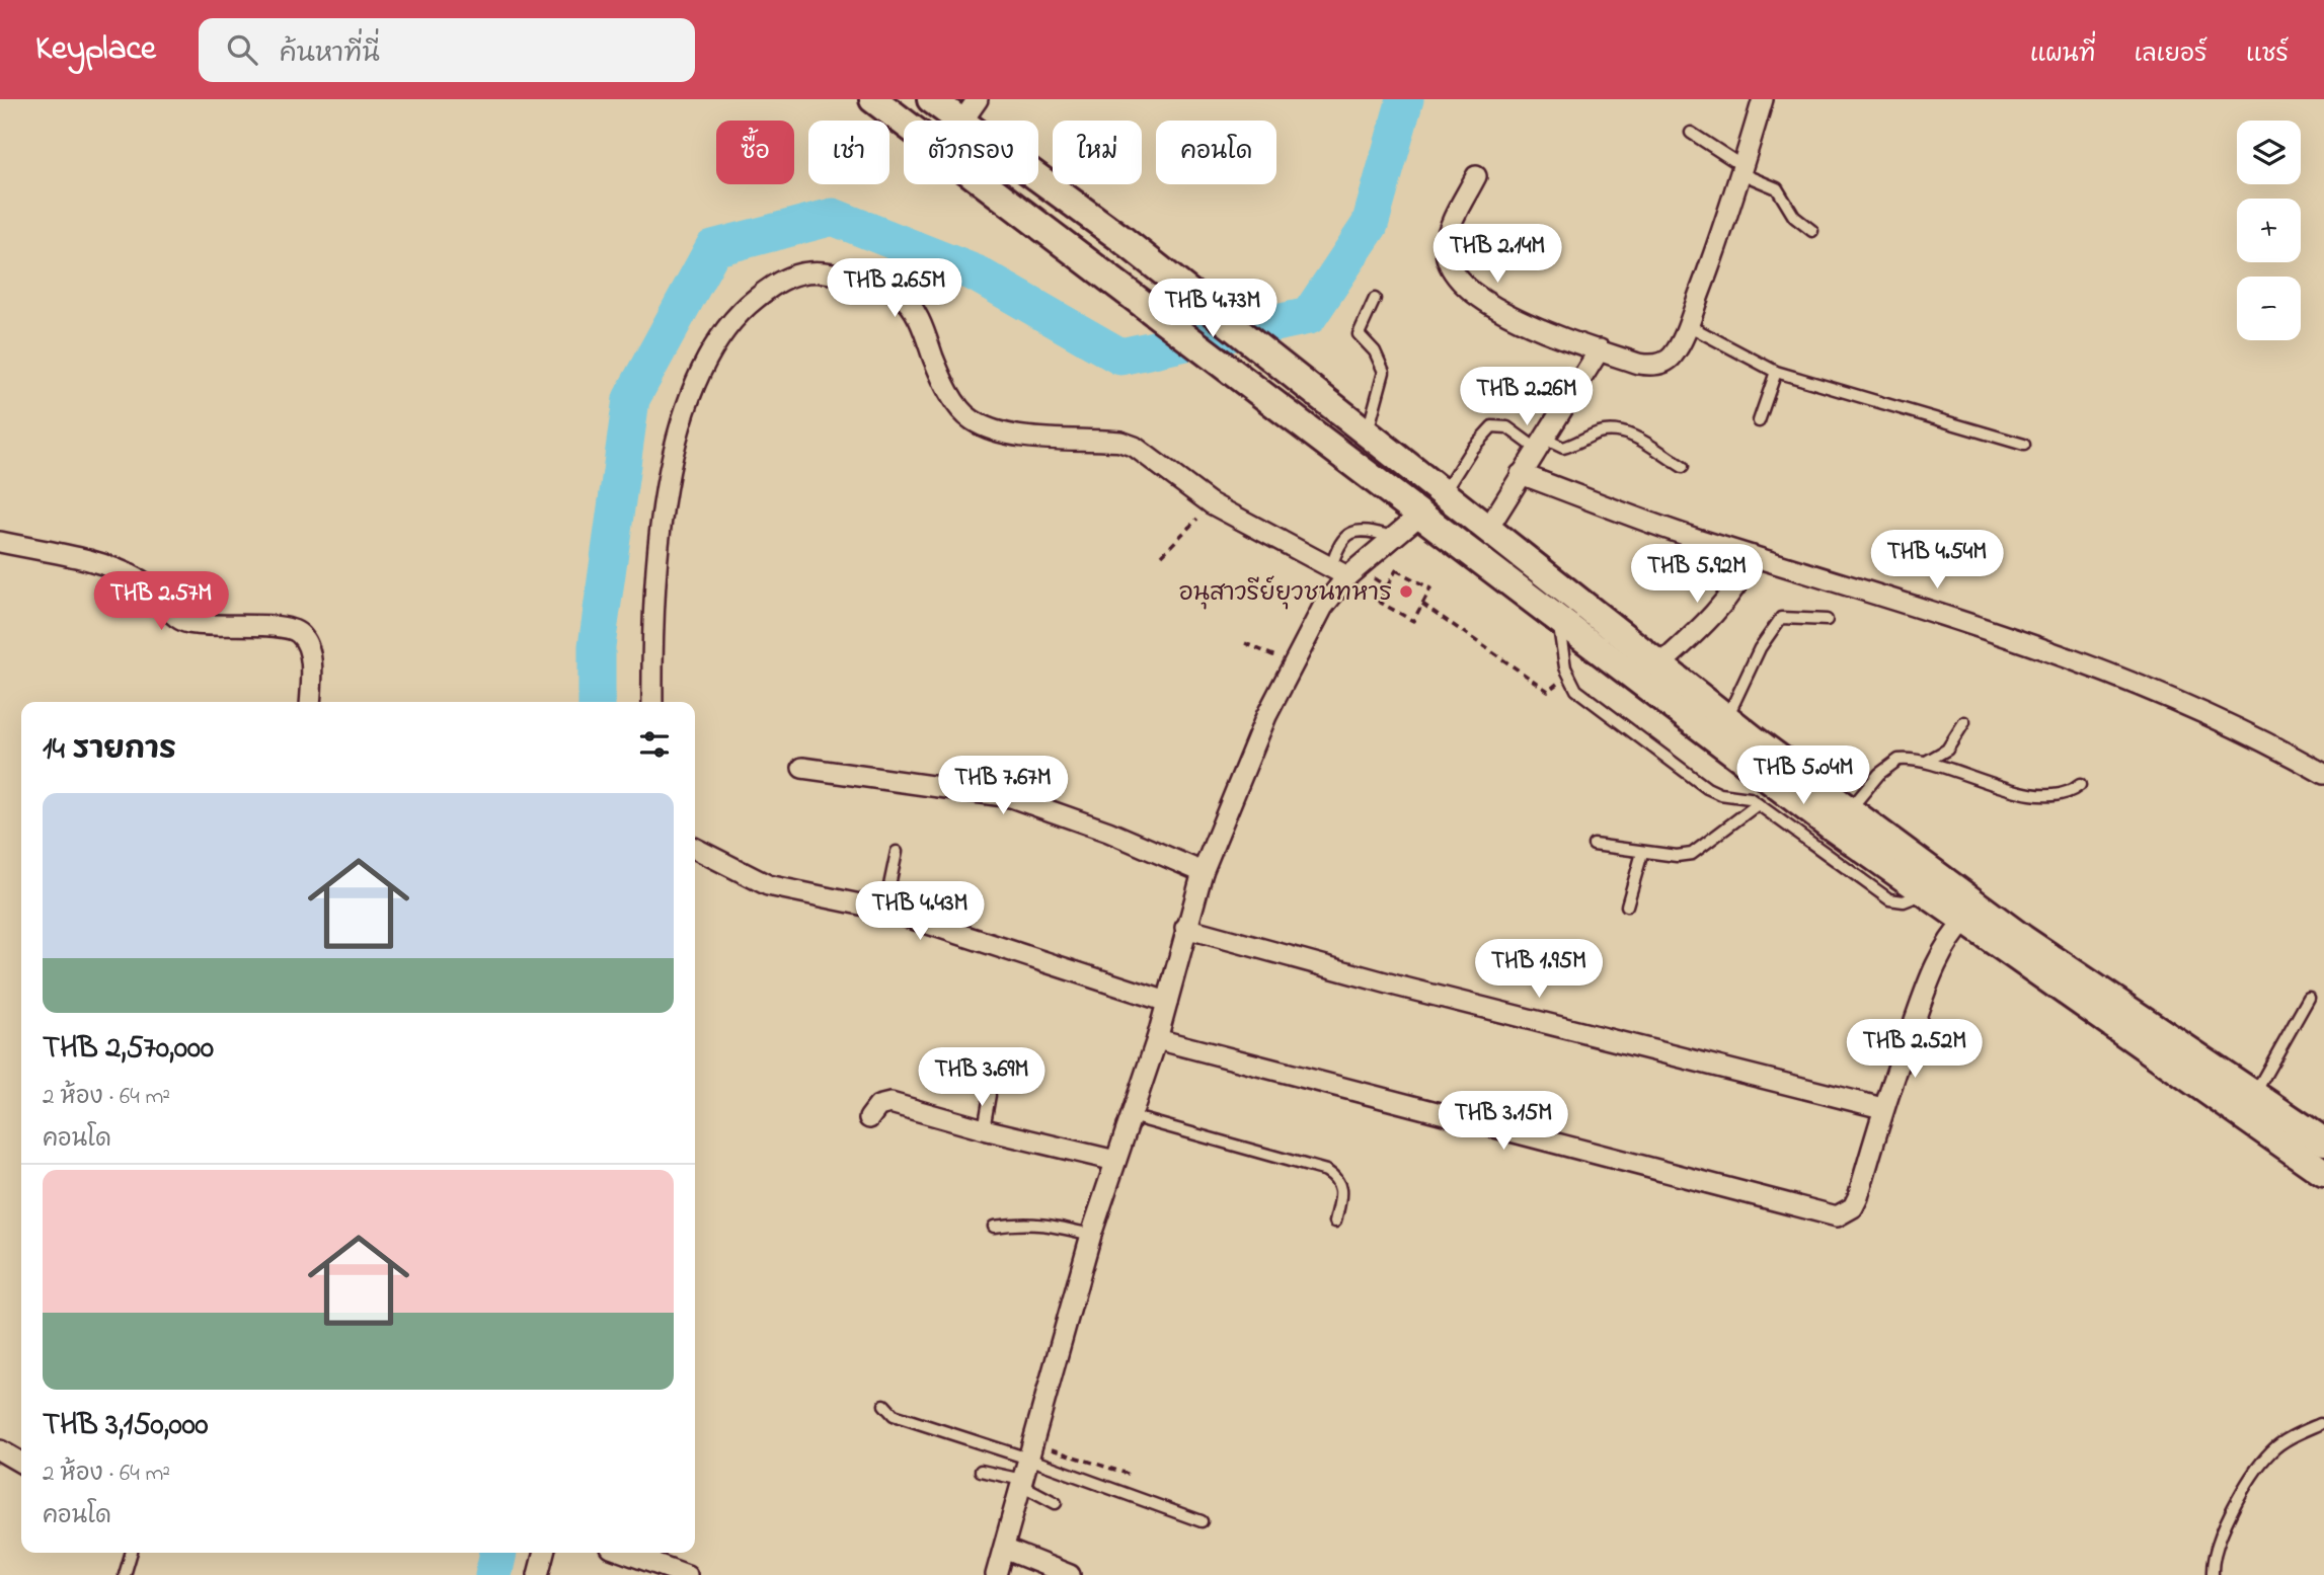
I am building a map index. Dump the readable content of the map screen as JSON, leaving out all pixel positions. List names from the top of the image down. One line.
{"places":["อนุสาวรีย์ยุวชนทหาร"],"page":{"header":"Keyplace","search":"ค้นหาที่นี่","nav":["แผนที่","เลเยอร์","แชร์"],"map_buttons":["+","−"],"chip":["ซื้อ","เช่า","ตัวกรอง","ใหม่","คอนโด"],"price":["THB 2.14M","THB 2.65M","THB 4.73M","THB 2.26M","THB 4.54M","THB 5.92M","THB 2.57M","THB 5.04M","THB 7.67M","THB 4.43M","THB 1.95M","THB 2.52M","THB 3.69M","THB 3.15M"],"heading":"14 รายการ","list":[{"name":"THB 2,570,000","note":"2 ห้อง · 64 m² · คอนโด"},{"name":"THB 3,150,000","note":"2 ห้อง · 64 m² · คอนโด"}]}}
